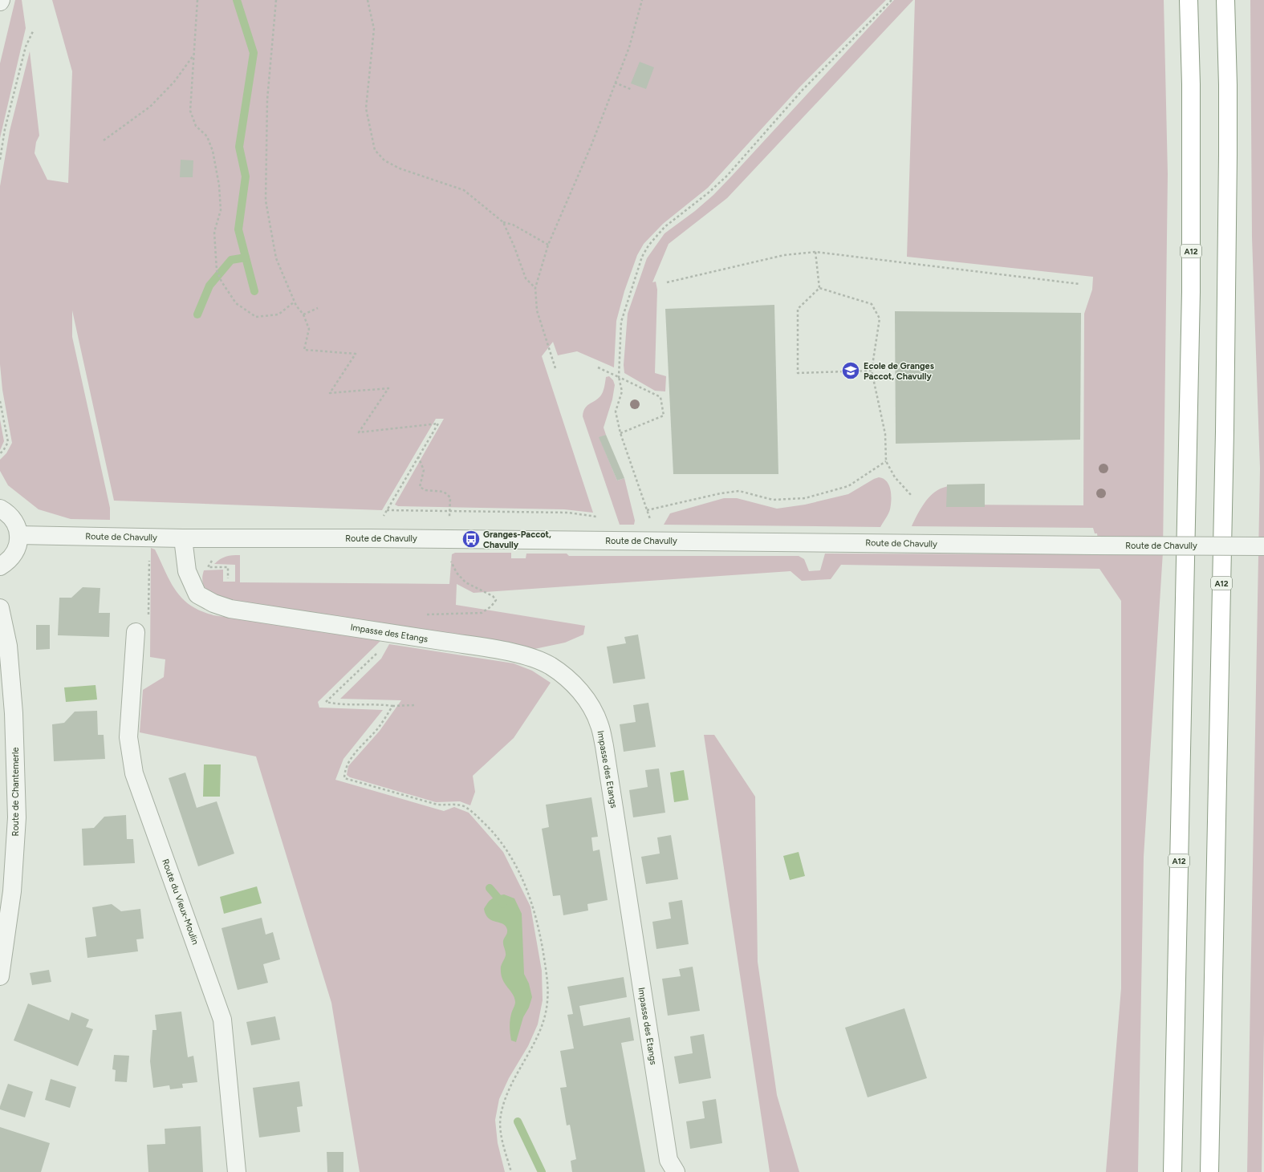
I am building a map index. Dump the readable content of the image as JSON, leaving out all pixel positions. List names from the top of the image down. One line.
{"streets":{"highway":["A12"],"street":["Route de Chavully","Impasse des Etangs","Route de Chantemerle","Route du Vieux-Moulin"]},"crossings":[["Route de Chavully","Impasse des Etangs"]],"places":{"school or university":["Ecole de Granges Paccot, Chavully"],"bus stop":["Granges-Paccot, Chavully"]}}
